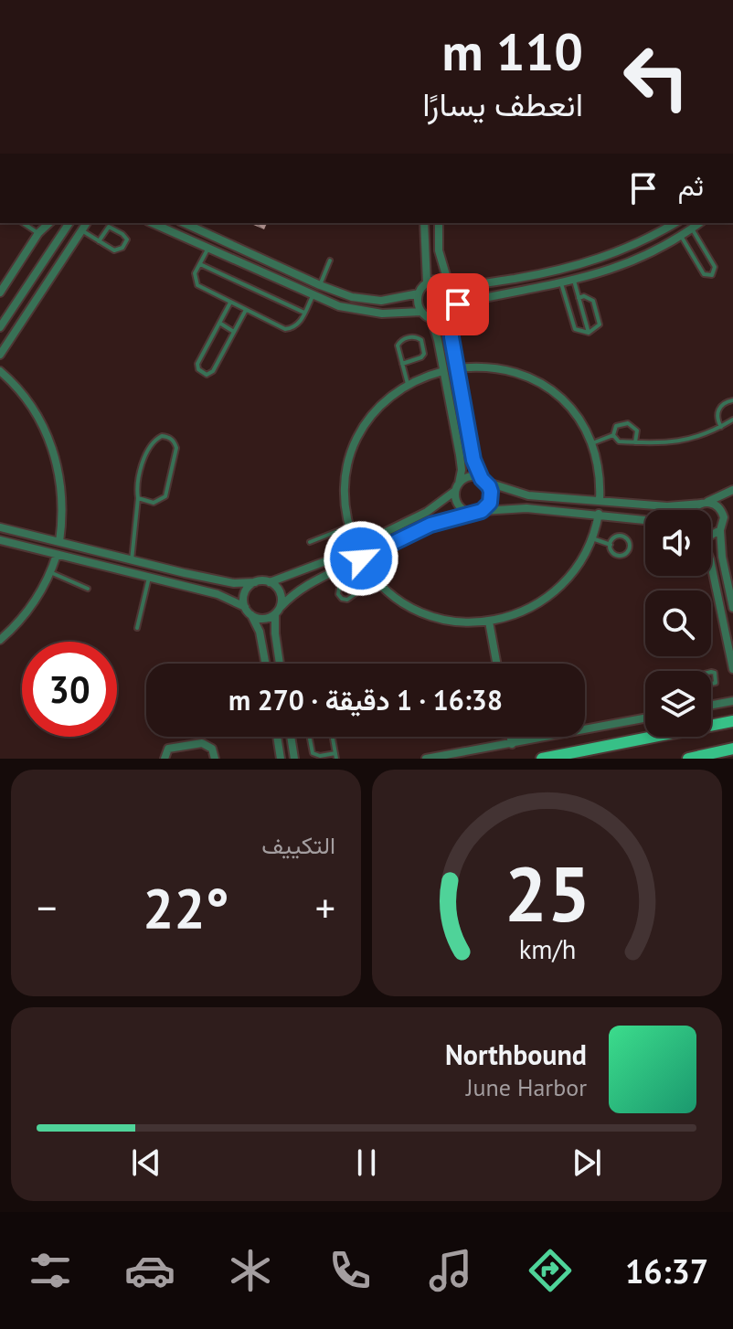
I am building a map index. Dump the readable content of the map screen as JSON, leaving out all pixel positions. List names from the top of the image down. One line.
{"page":{"turn":["110 m","انعطف يسارًا"],"then":"ثم","limit":"30","trip":"16:38 · 1 دقيقة · 270 m","tile":"التكييف","heat":["−","22°","+"],"song":["Northbound","June Harbor"],"tabs":"16:37","gauge":["25","km/h"]}}
